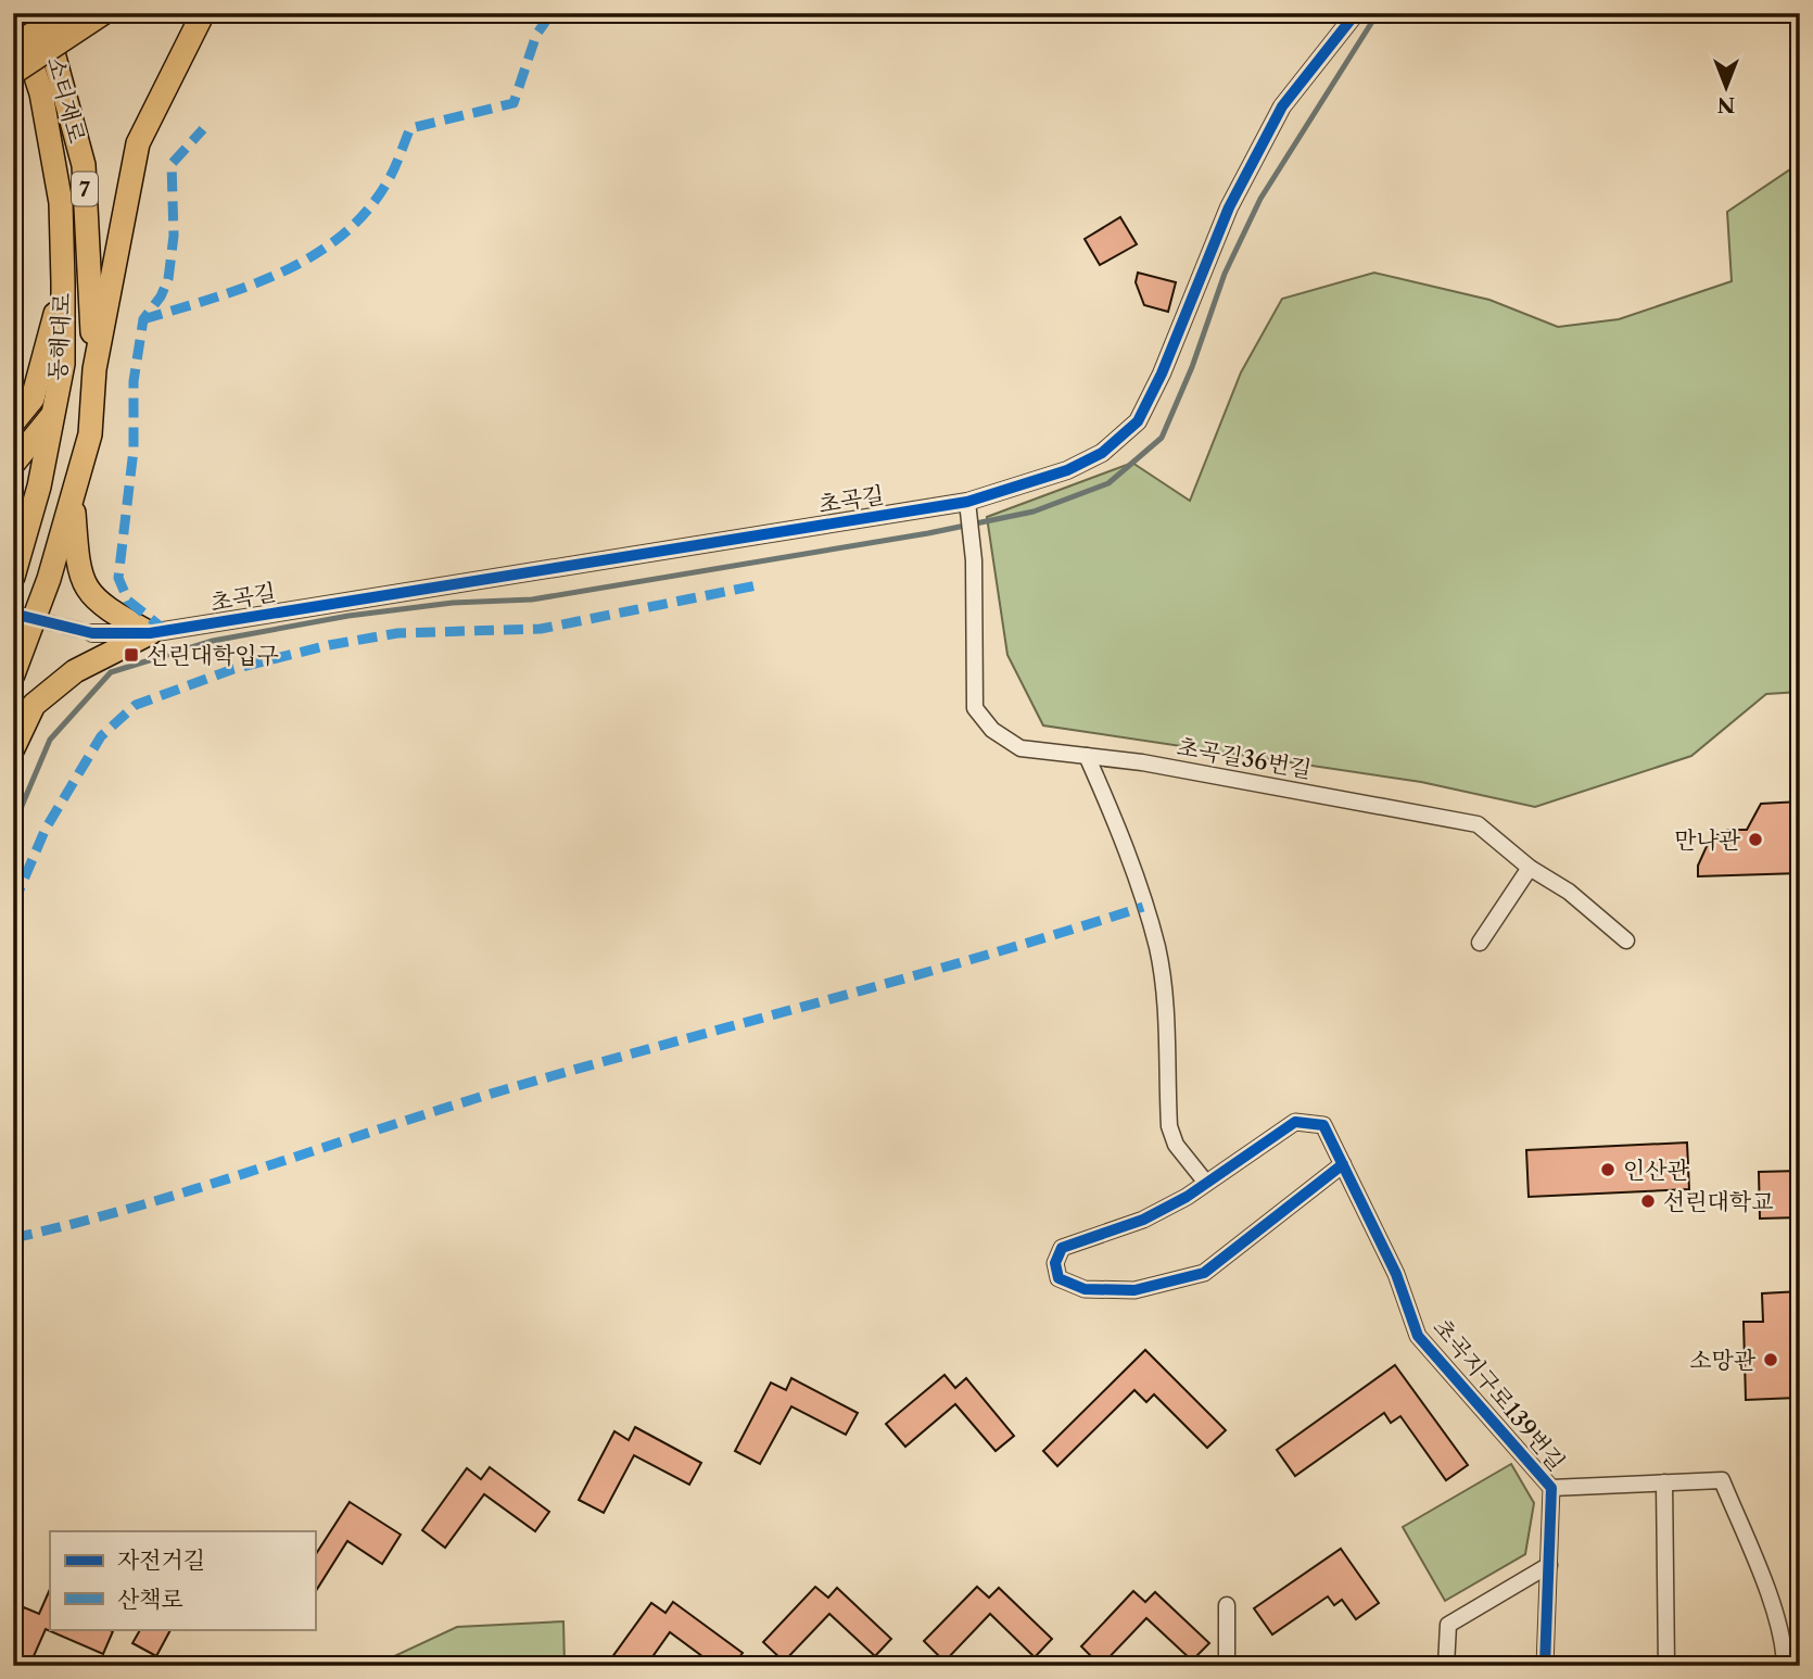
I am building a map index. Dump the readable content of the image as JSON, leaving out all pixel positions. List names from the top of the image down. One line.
{"streets":{"main road":["소티재로","7","동해대로"],"street":["초곡길","초곡길36번길","초곡지구로139번길"]},"crossings":[["소티재로","동해대로"],["초곡길","초곡길36번길"]],"places":{"transit":["선린대학입구"],"other":["만나관","인산관","선린대학교","소망관"]},"legend":["자전거길","산책로"],"north":"bottom"}
